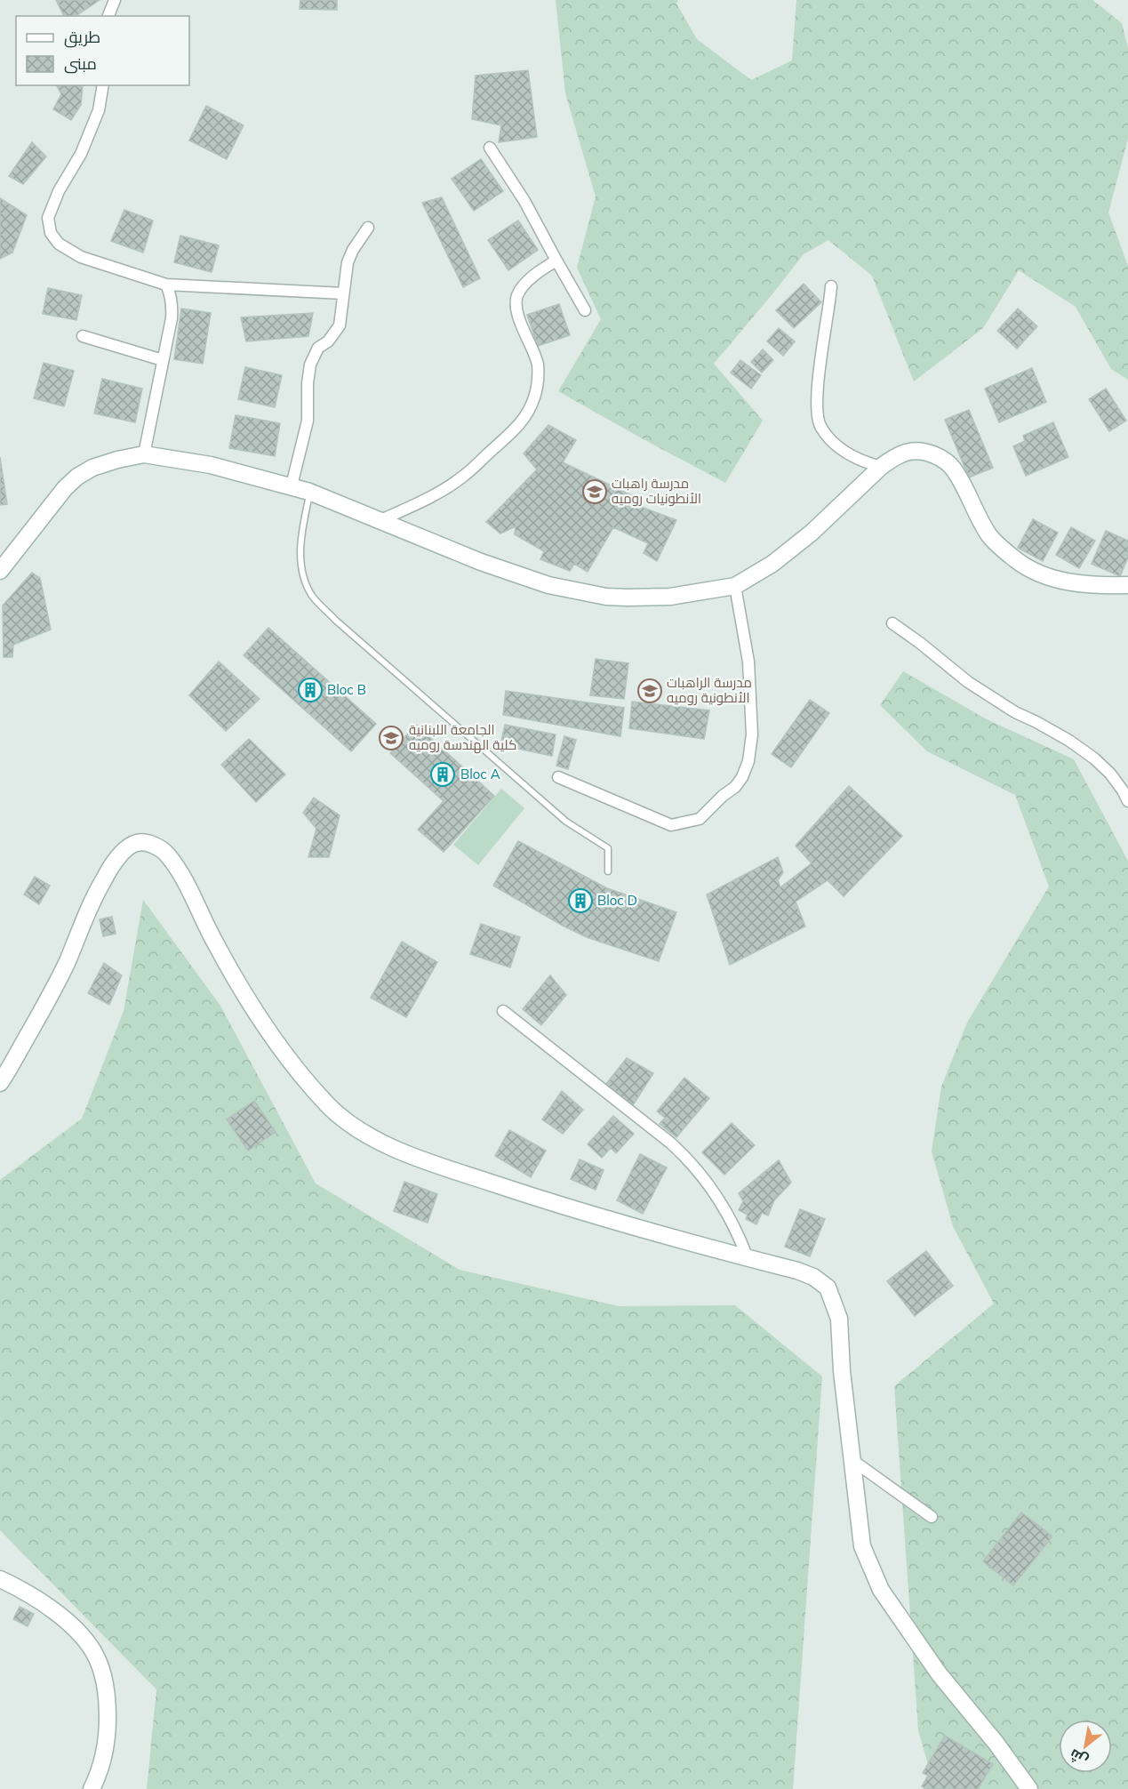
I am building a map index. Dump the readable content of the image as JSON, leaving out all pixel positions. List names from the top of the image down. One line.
{"places":{"school or university":["مدرسة راهبات الأنطونيات روميه","مدرسة الراهبات الأنطونية روميه","الجامعة اللبنانية كلية الهندسة روميه"],"building":["Bloc B","Bloc A","Bloc D"]},"legend":["طريق","مبنى"],"north":"bottom left"}
